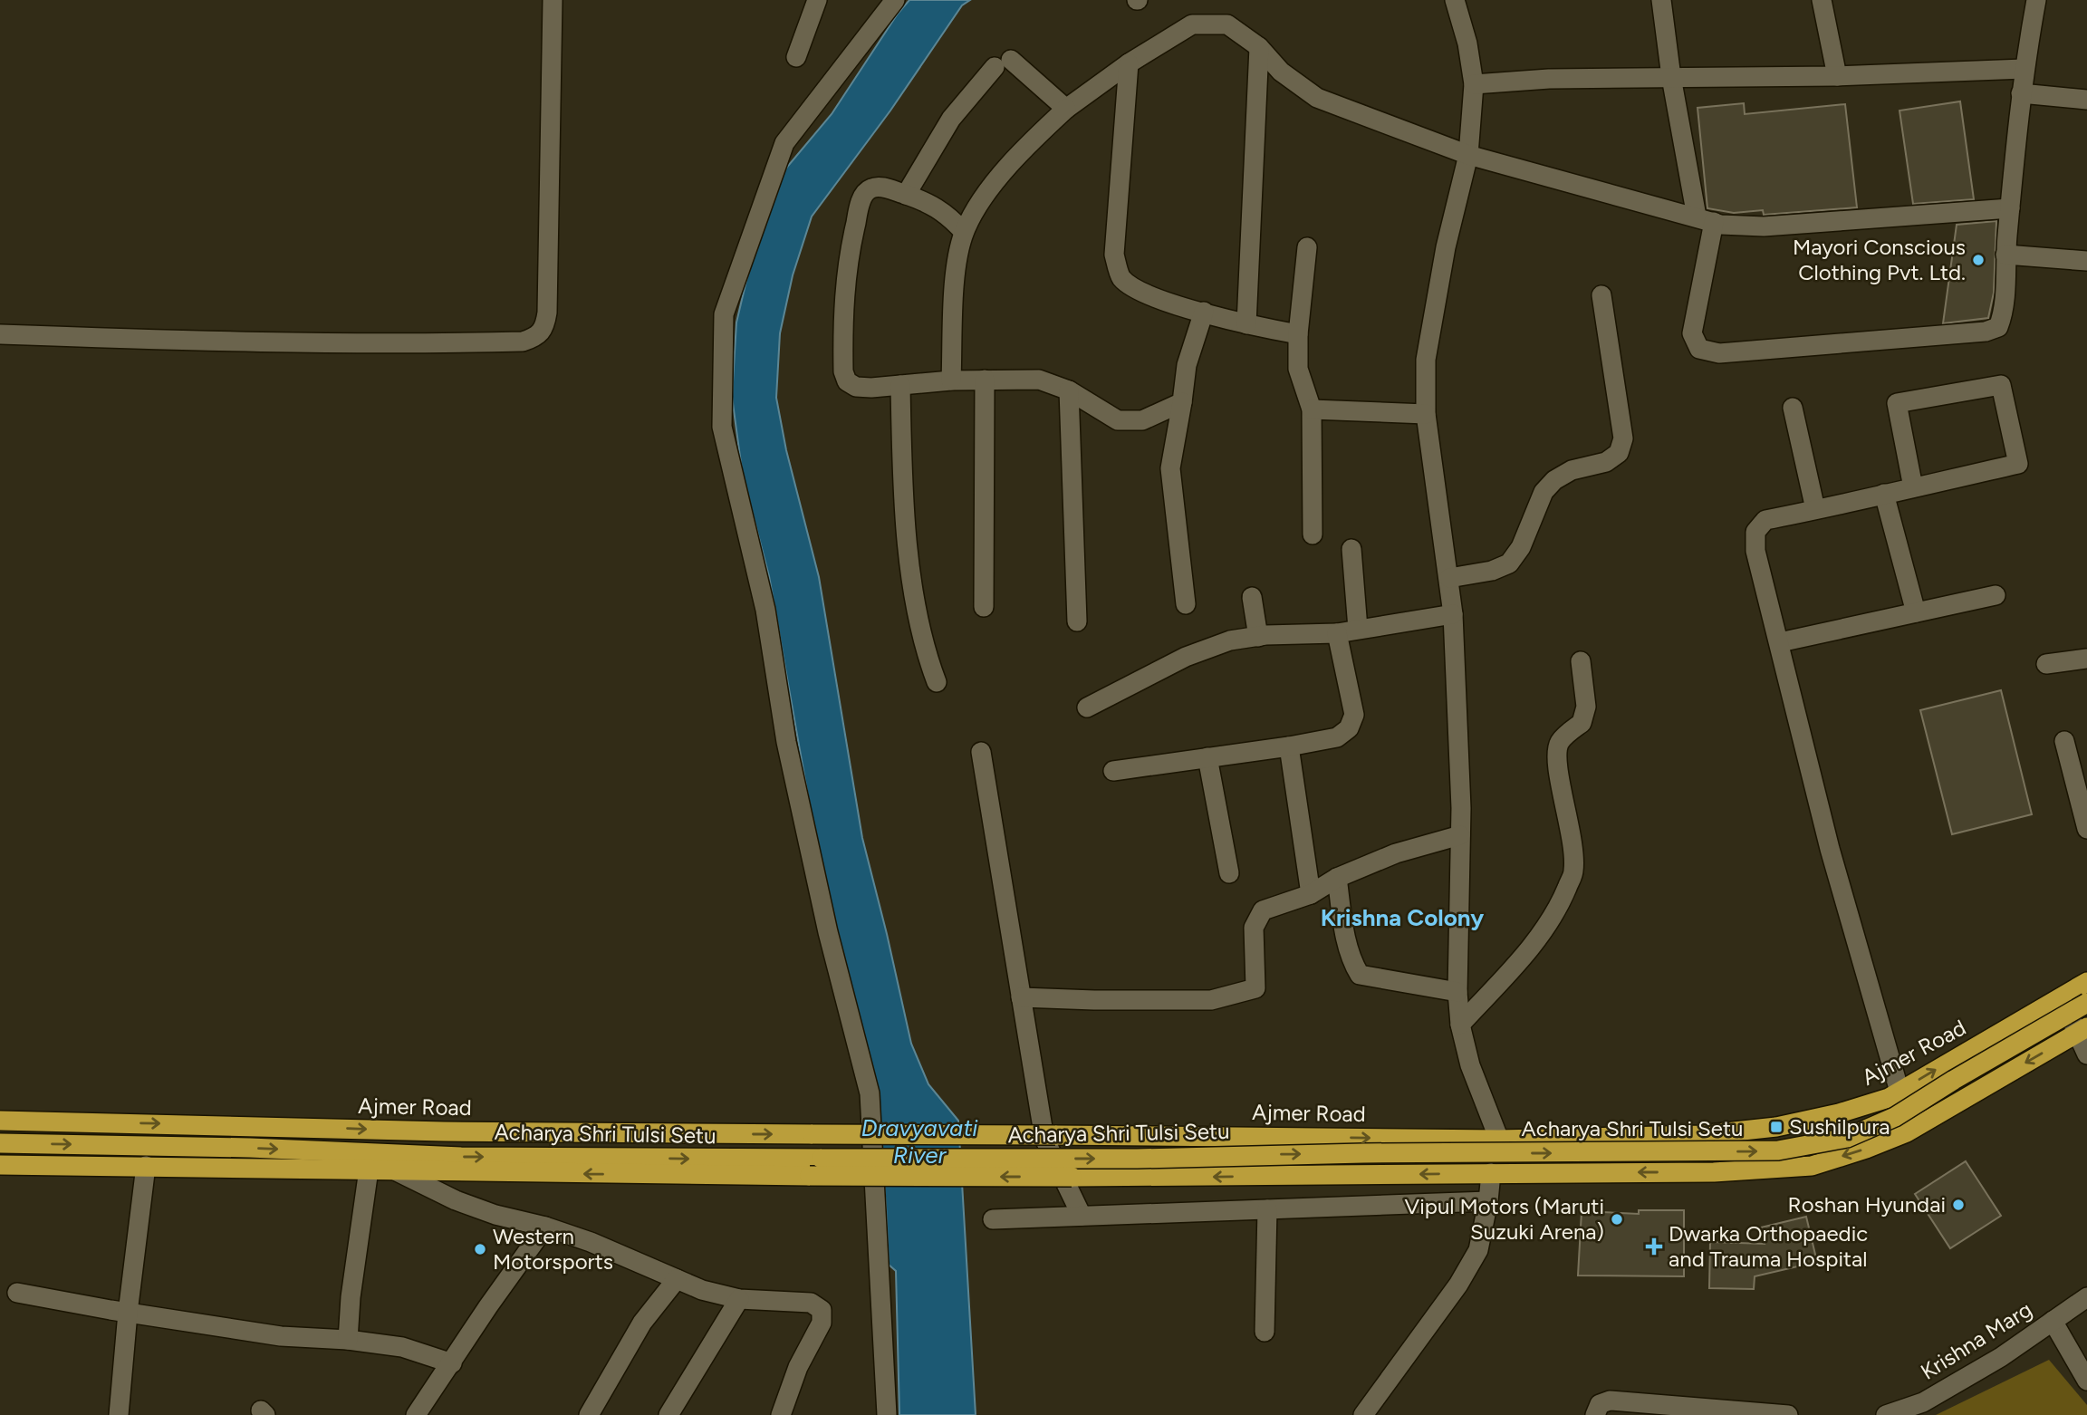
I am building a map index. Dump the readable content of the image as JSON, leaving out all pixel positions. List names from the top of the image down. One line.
{"streets":{"highway":["Ajmer Road","Acharya Shri Tulsi Setu"],"street":["Krishna Marg"]},"districts":["Krishna Colony"],"water":["Dravyavati River"],"places":{"other":["Mayori Conscious Clothing Pvt. Ltd.","Roshan Hyundai","Vipul Motors (Maruti Suzuki Arena)","Western Motorsports"],"transit":["Sushilpura"],"health":["Dwarka Orthopaedic and Trauma Hospital"]}}
